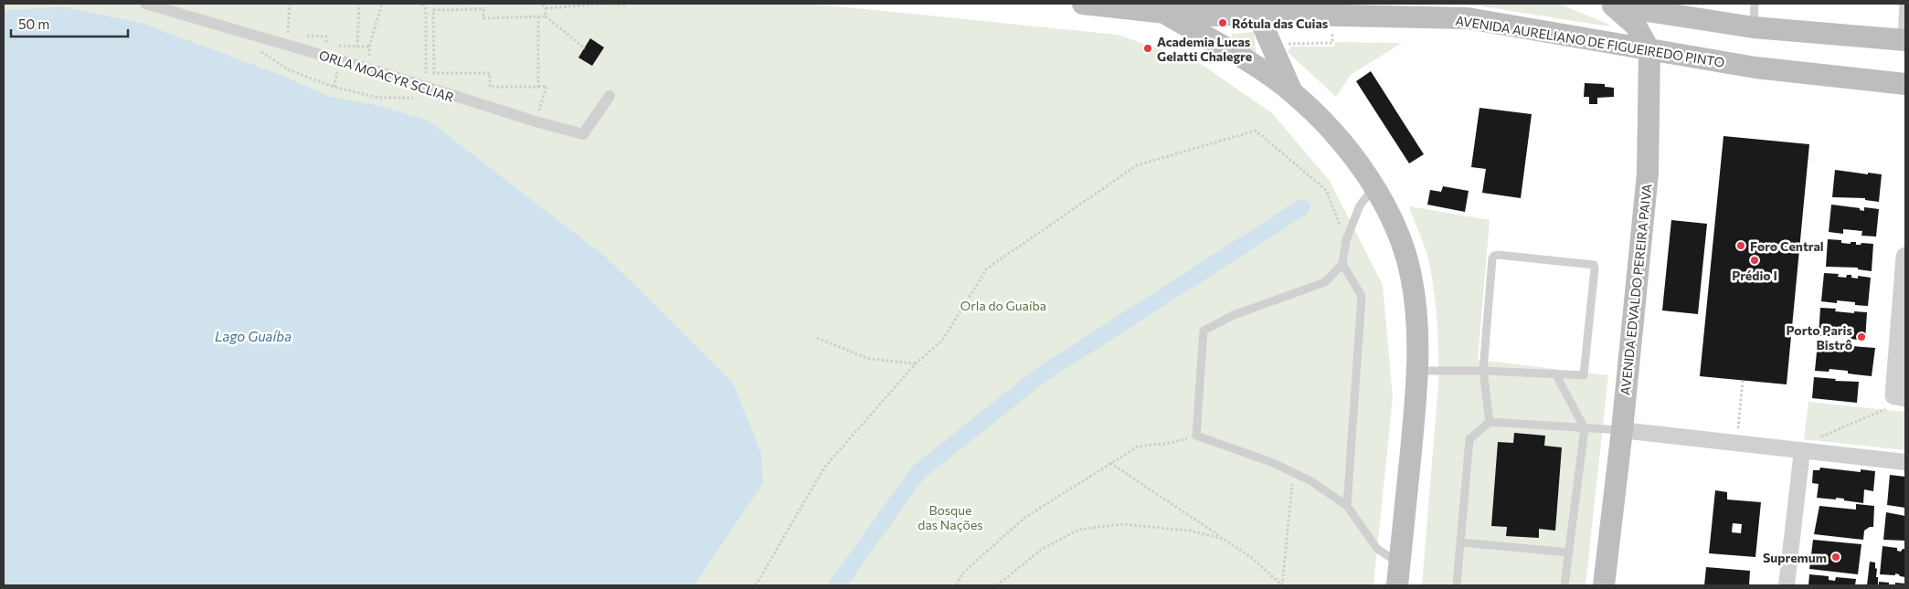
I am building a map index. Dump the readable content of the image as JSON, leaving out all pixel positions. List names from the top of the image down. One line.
{"streets":{"main road":["AVENIDA AURELIANO DE FIGUEIREDO PINTO","AVENIDA EDVALDO PEREIRA PAIVA"],"street":["ORLA MOACYR SCLIAR"]},"crossings":[["AVENIDA AURELIANO DE FIGUEIREDO PINTO","AVENIDA EDVALDO PEREIRA PAIVA"]],"water":["Lago Guaíba"],"parks":["Orla do Guaíba","Bosque das Nações"],"places":["Rótula das Cuias","Academia Lucas Gelatti Chalegre","Foro Central","Prédio I","Porto Paris Bistrô","Supremum"],"scale_bar":"50 m"}
